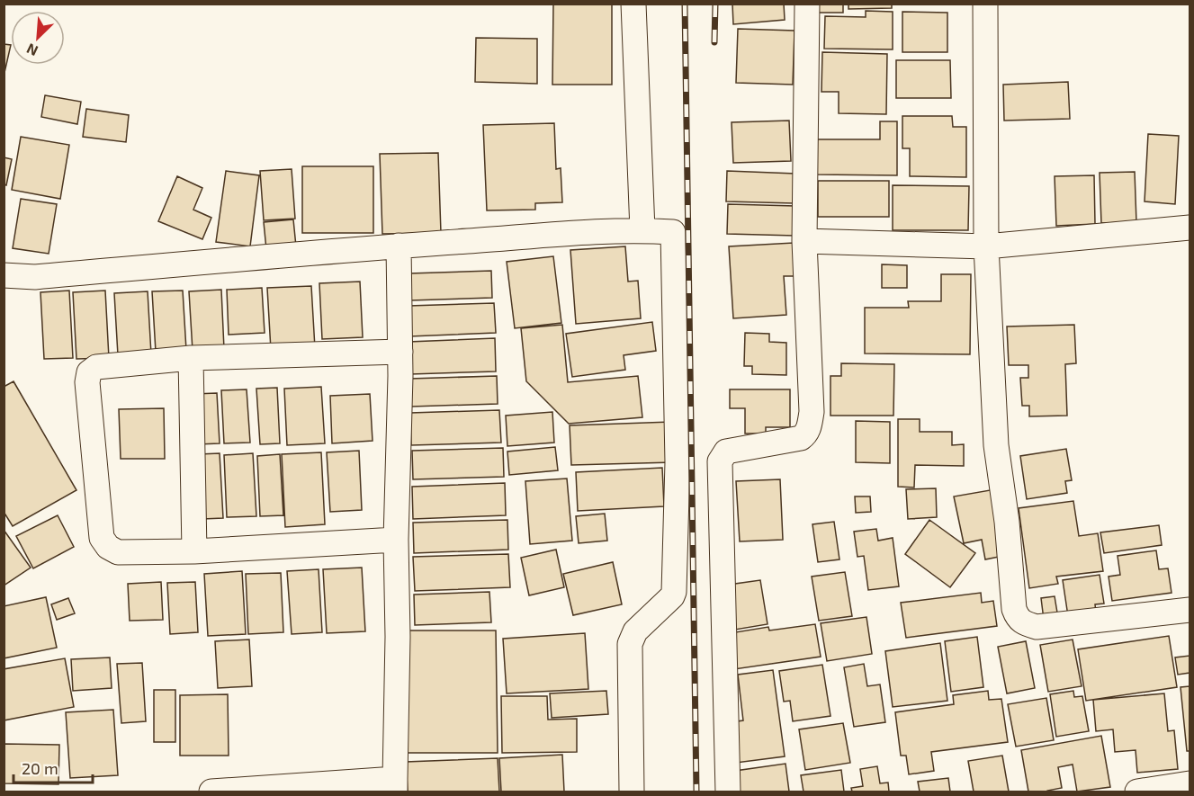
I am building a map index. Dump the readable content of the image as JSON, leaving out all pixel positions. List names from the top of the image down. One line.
{"scale_bar":"20 m","north":"bottom left"}
